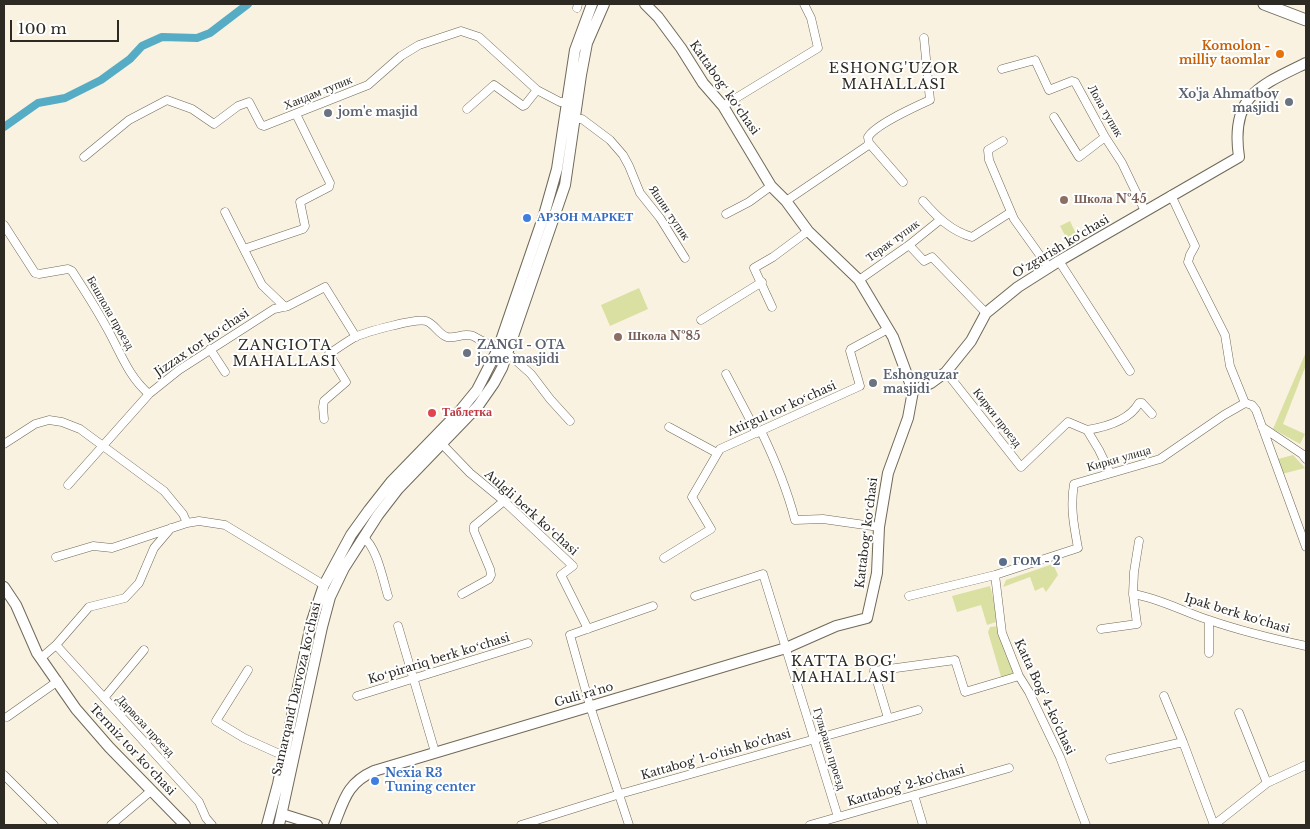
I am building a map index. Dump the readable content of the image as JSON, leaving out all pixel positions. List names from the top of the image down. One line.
{"streets":{"street":["Kattabogʻ koʻchasi","Хандам тупик","Лола тупик","Яшин тупик","Терак тупик","O‘zgarish ko‘chasi","Бешлола проезд","Jizzax tor koʻchasi","Atirgul tor koʻchasi","Кирки проезд","Кирки улица","Aulgli berk koʻchasi","Ipak berk ko'chasi","Koʻpirariq berk koʻchasi","Samarqand Darvoza koʻchasi","Guli ra'no","Katta Bog' 4-ko'chasi","Дарвоза проезд","Гульрано проезд","Termiz tor koʻchasi","Kattabog' 1-o'tish ko'chasi","Kattabog' 2-ko'chasi"]},"crossings":[["Kattabogʻ koʻchasi","Терак тупик"],["Kattabogʻ koʻchasi","O‘zgarish ko‘chasi"],["Kattabogʻ koʻchasi","Atirgul tor koʻchasi"],["Kattabogʻ koʻchasi","Guli ra'no"],["Хандам тупик","Samarqand Darvoza koʻchasi"],["Лола тупик","O‘zgarish ko‘chasi"],["Яшин тупик","Samarqand Darvoza koʻchasi"],["O‘zgarish ko‘chasi","Кирки проезд"],["Бешлола проезд","Jizzax tor koʻchasi"],["Кирки улица","Katta Bog' 4-ko'chasi"],["Aulgli berk koʻchasi","Samarqand Darvoza koʻchasi"],["Guli ra'no","Гульрано проезд"],["Гульрано проезд","Kattabog' 1-o'tish ko'chasi"],["Гульрано проезд","Kattabog' 2-ko'chasi"]],"districts":["ESHONG'UZOR MAHALLASI","ZANGIOTA MAHALLASI","KATTA BOG' MAHALLASI"],"places":["Komolon - milliy taomlar","Xo'ja Ahmatboy masjidi","jom'e masjid","Школа №45","АРЗОН МАРКЕТ","Школа №85","ZANGI - OTA jome masjidi","Eshonguzar masjidi","Таблетка","ГОМ - 2","Nexia R3 Tuning center"],"scale_bar":"100 m"}
